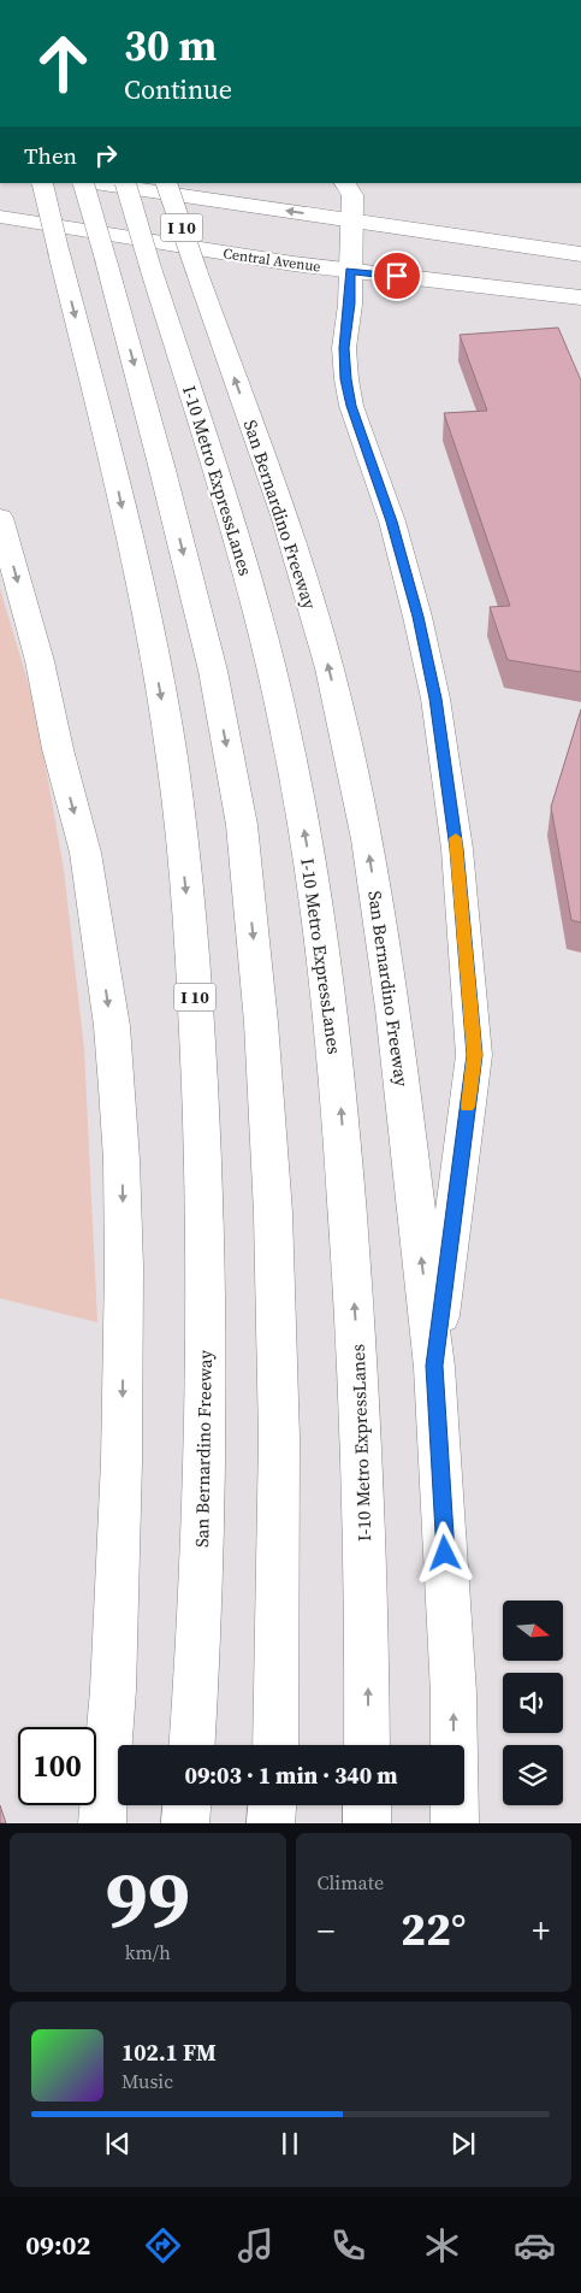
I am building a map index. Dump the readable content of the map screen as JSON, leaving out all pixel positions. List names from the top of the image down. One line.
{"streets":{"main road":["I 10","Central Avenue","I-10 Metro ExpressLanes","San Bernardino Freeway"]},"north":"right","page":{"turn":["30 m","Continue"],"then":"Then","limit":"100","trip":"09:03 · 1 min · 340 m","tile":[["99","km/h"],"Climate"],"heat":["−","22°","+"],"song":["102.1 FM","Music"],"tabs":"09:02"}}
